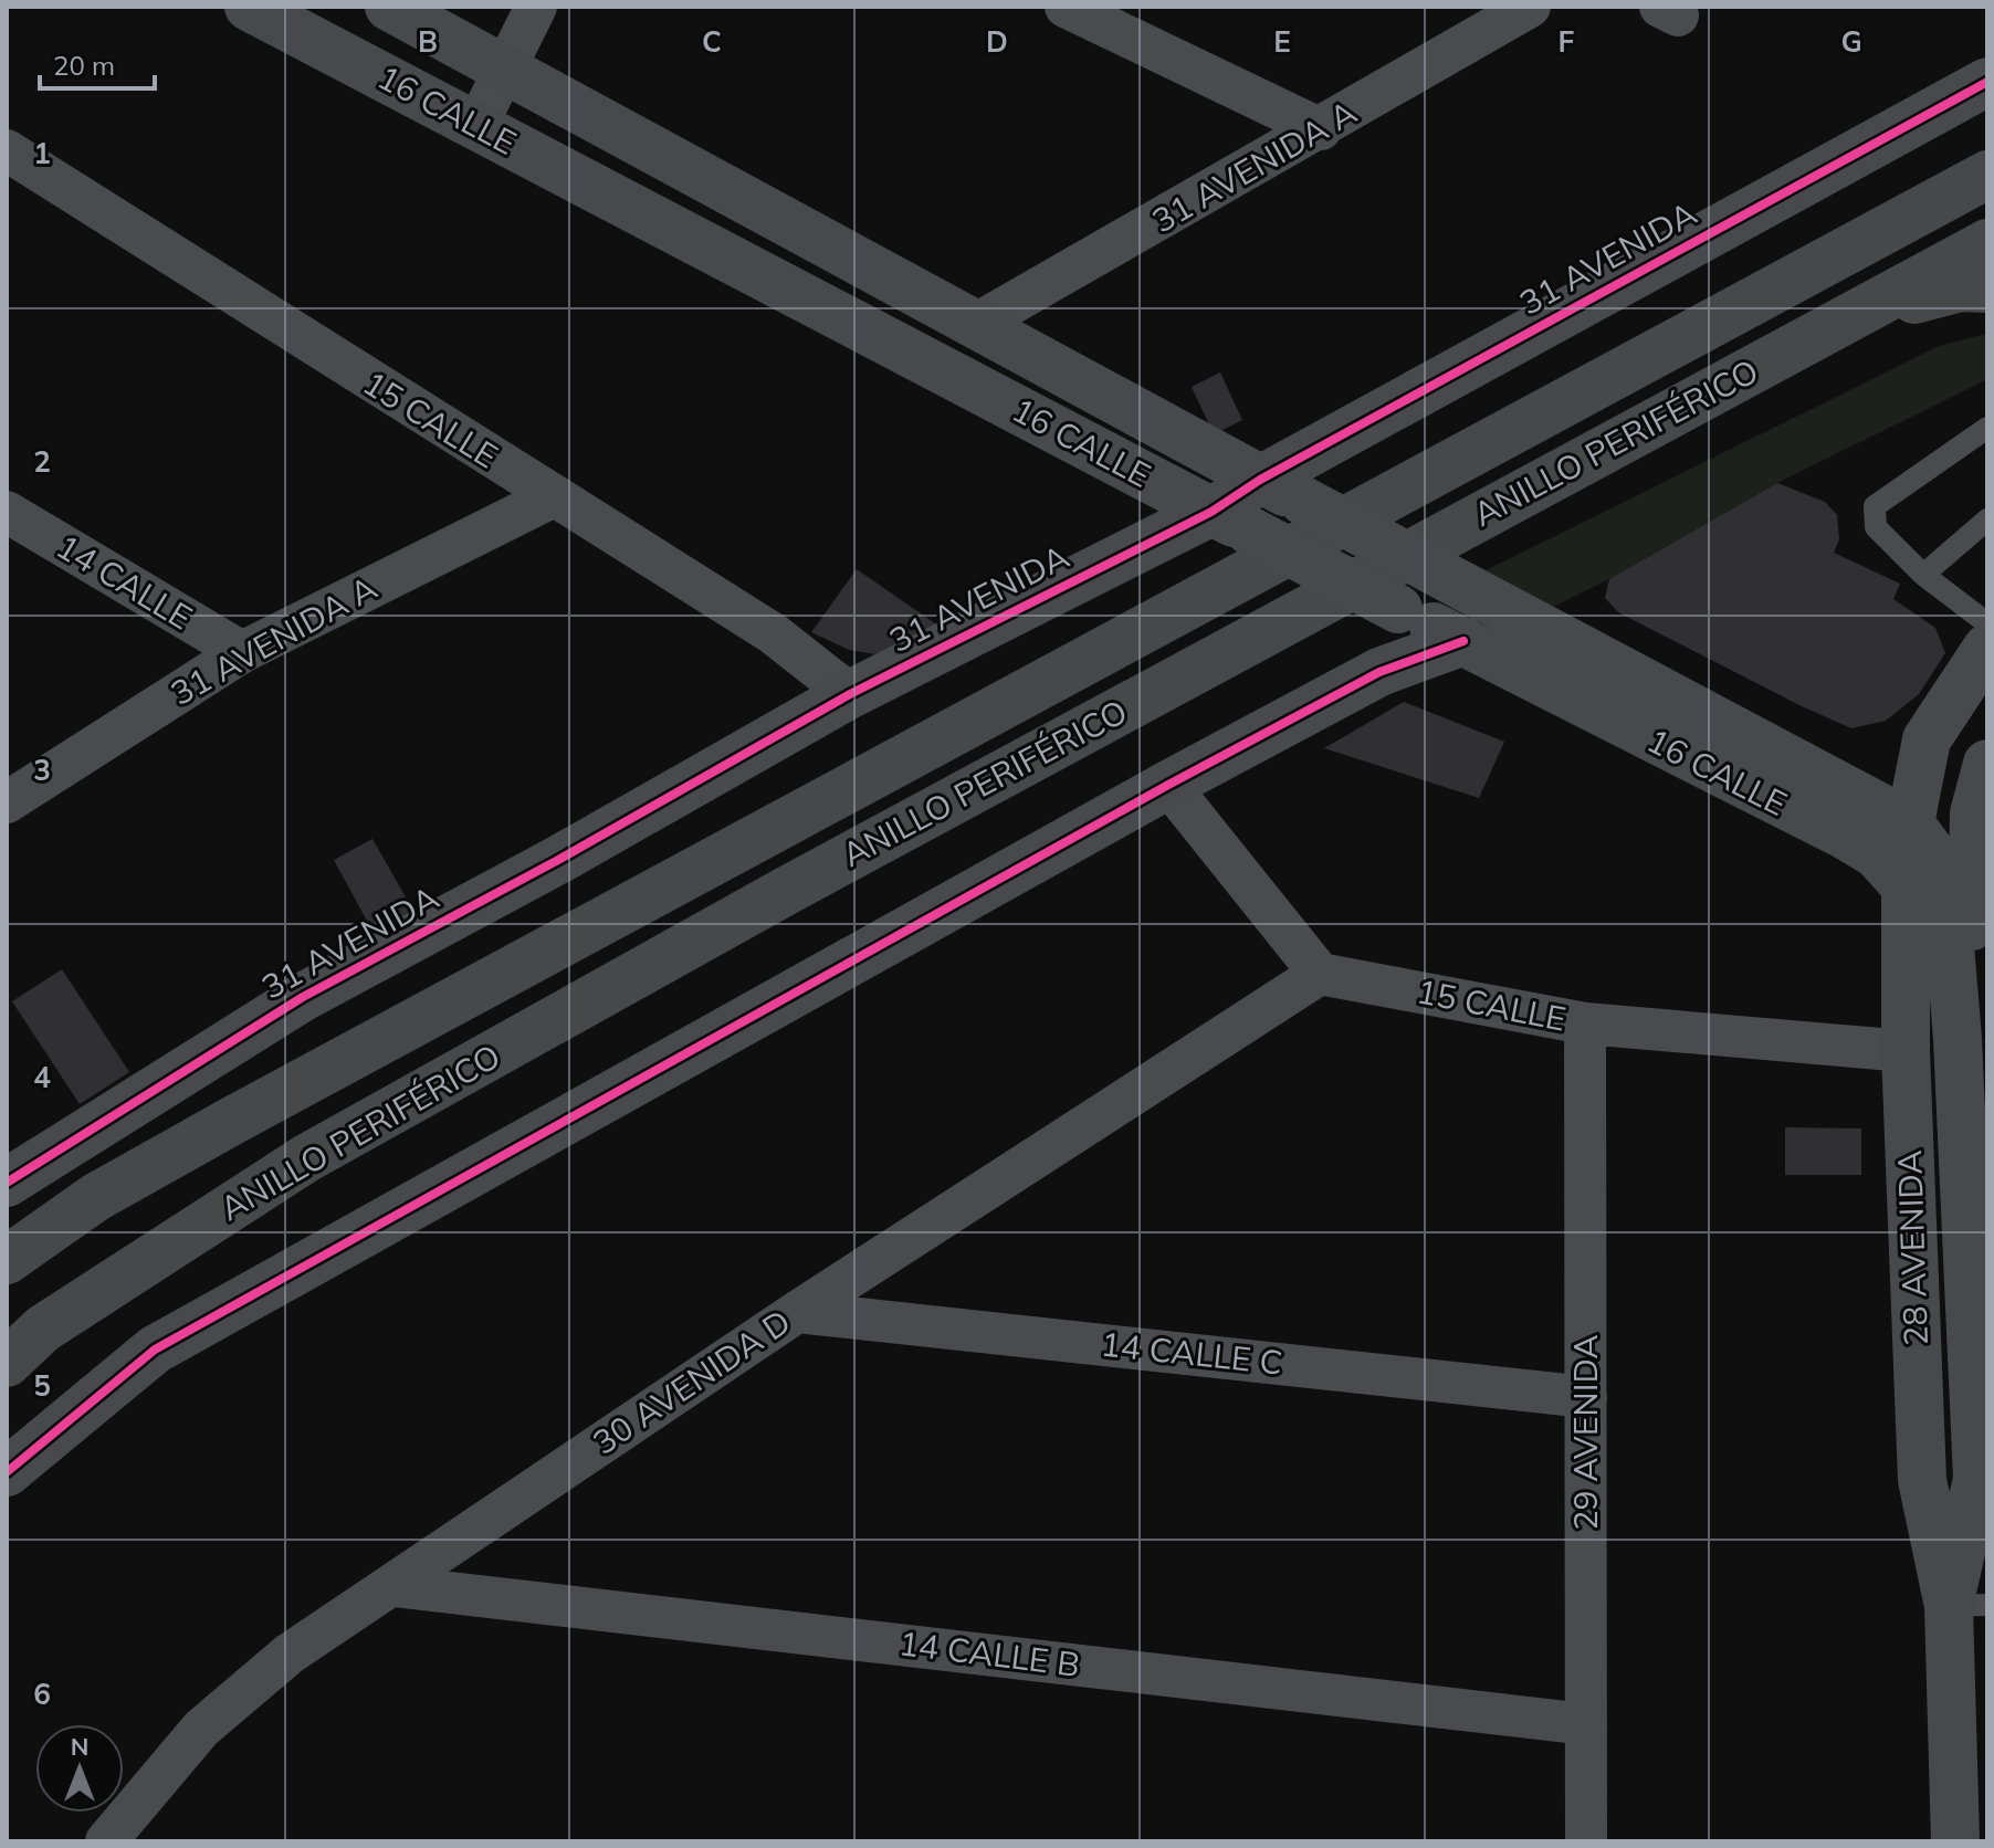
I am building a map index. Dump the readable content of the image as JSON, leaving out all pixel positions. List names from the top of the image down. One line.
{"streets":{"highway":["ANILLO PERIFÉRICO"],"main road":["16 CALLE","31 AVENIDA","28 AVENIDA"],"street":["31 AVENIDA A","15 CALLE","14 CALLE","14 CALLE C","30 AVENIDA D","29 AVENIDA","14 CALLE B"]},"crossings":[["16 CALLE","31 AVENIDA A"],["16 CALLE","31 AVENIDA"],["16 CALLE","28 AVENIDA"],["31 AVENIDA A","15 CALLE"],["31 AVENIDA A","14 CALLE"],["31 AVENIDA","15 CALLE"],["15 CALLE","28 AVENIDA"],["15 CALLE","30 AVENIDA D"],["15 CALLE","29 AVENIDA"],["14 CALLE C","30 AVENIDA D"],["14 CALLE C","29 AVENIDA"],["30 AVENIDA D","14 CALLE B"],["29 AVENIDA","14 CALLE B"]],"scale_bar":"20 m","north":"top","grid":{"columns":["B","C","D","E","F","G"],"rows":["1","2","3","4","5","6"]}}
